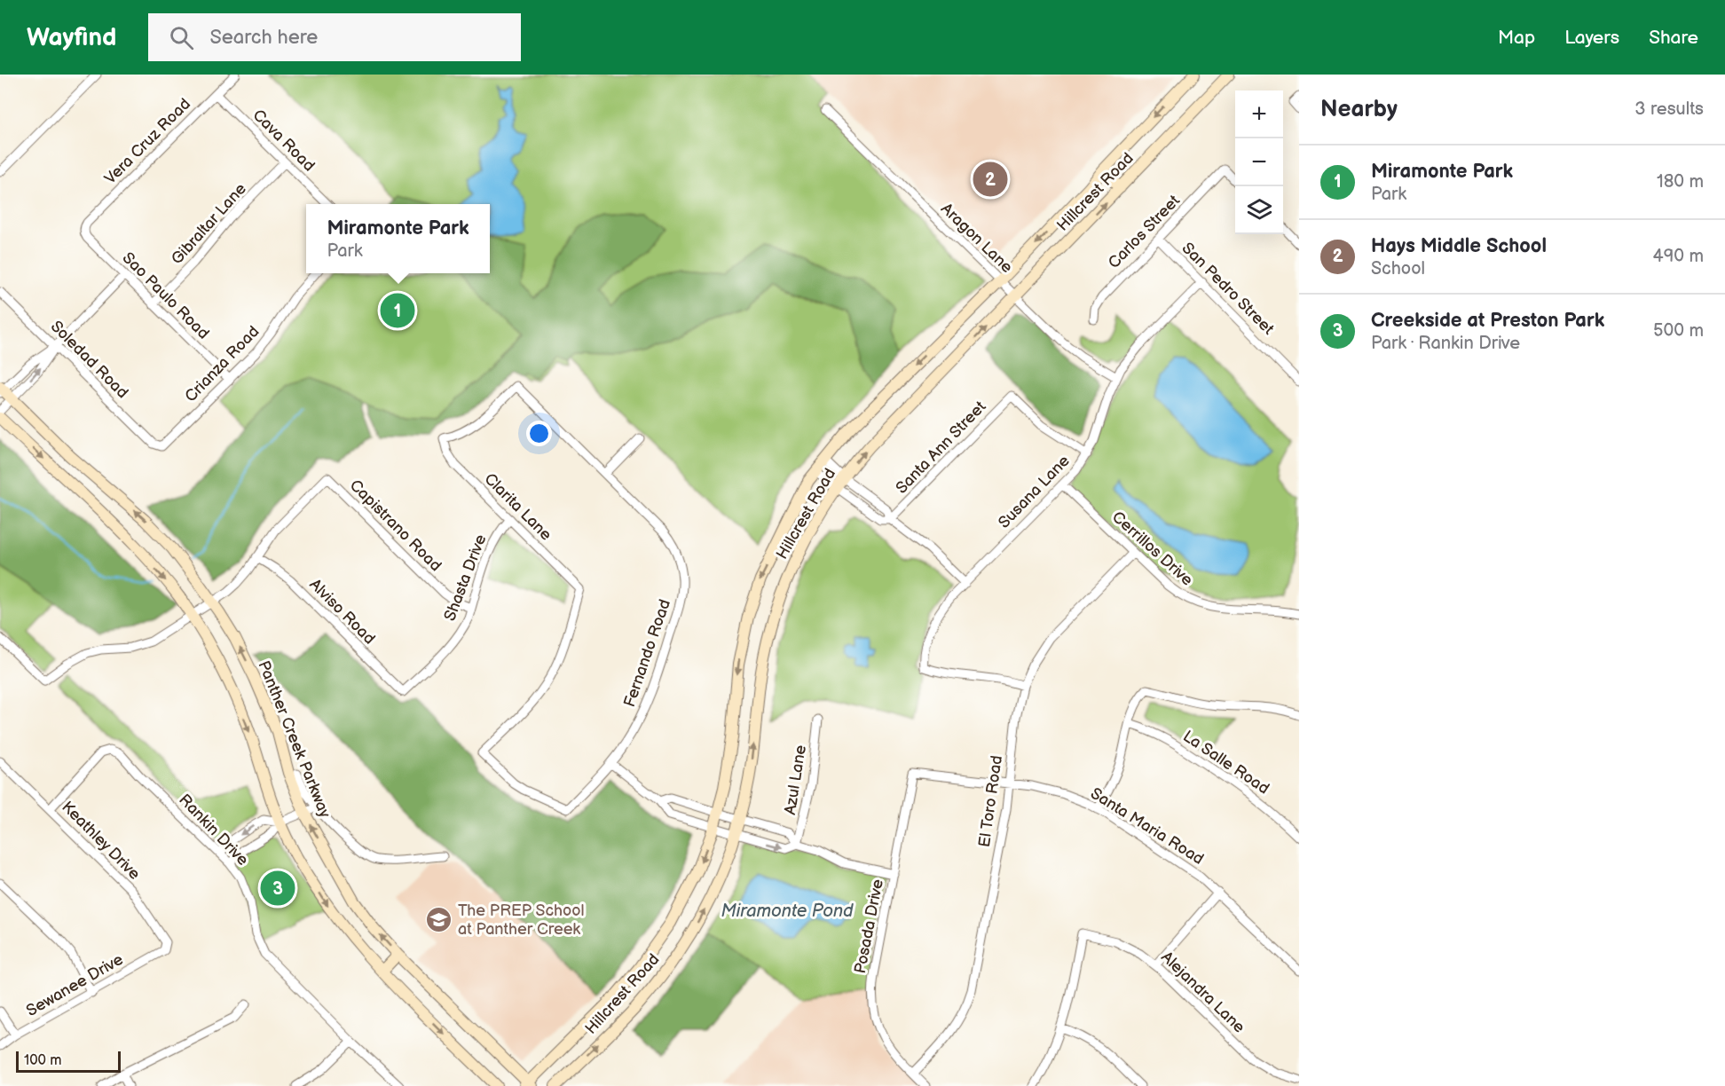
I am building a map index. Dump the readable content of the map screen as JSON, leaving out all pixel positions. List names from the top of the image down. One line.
{"streets":{"street":["Cava Road","Vera Cruz Road","Hillcrest Road","Gibraltar Lane","Carlos Street","Aragon Lane","San Pedro Street","Sao Paulo Road","Soledad Road","Crianza Road","Santa Ann Street","Susana Lane","Clarita Lane","Capistrano Road","Cerrillos Drive","Shasta Drive","Alviso Road","Fernando Road","Panther Creek Parkway","La Salle Road","Azul Lane","El Toro Road","Santa Maria Road","Rankin Drive","Keathley Drive","Posada Drive","Sewanee Drive","Alejandra Lane"]},"crossings":[["Cava Road","Vera Cruz Road"],["Cava Road","Gibraltar Lane"],["Vera Cruz Road","Sao Paulo Road"],["Hillcrest Road","Aragon Lane"],["Hillcrest Road","Panther Creek Parkway"],["Gibraltar Lane","Sao Paulo Road"],["Carlos Street","San Pedro Street"],["Aragon Lane","Susana Lane"],["San Pedro Street","Susana Lane"],["Sao Paulo Road","Crianza Road"],["Soledad Road","Crianza Road"],["Santa Ann Street","Susana Lane"],["Susana Lane","Cerrillos Drive"],["Susana Lane","El Toro Road"],["Clarita Lane","Shasta Drive"],["Clarita Lane","Fernando Road"],["Capistrano Road","Shasta Drive"],["Capistrano Road","Alviso Road"],["Cerrillos Drive","El Toro Road"],["Shasta Drive","Alviso Road"],["El Toro Road","Santa Maria Road"],["El Toro Road","Posada Drive"],["Santa Maria Road","Posada Drive"],["Rankin Drive","Keathley Drive"],["Keathley Drive","Sewanee Drive"]],"water":["Miramonte Pond"],"places":{"school or university":["The PREP School at Panther Creek"]},"scale_bar":"100 m","page":{"header":"Wayfind","search":"Search here","nav":["Map","Layers","Share"],"heading":["Nearby","3 results"],"map_buttons":["+","−"],"list":[{"mark":"1","name":"Miramonte Park","note":"Park","value":"180 m"},{"mark":"2","name":"Hays Middle School","note":"School","value":"490 m"},{"mark":"3","name":"Creekside at Preston Park","note":"Park · Rankin Drive","value":"500 m"}],"pins":["2","1","3"],"popup":["Miramonte Park","Park"],"scale":"100 m"}}
